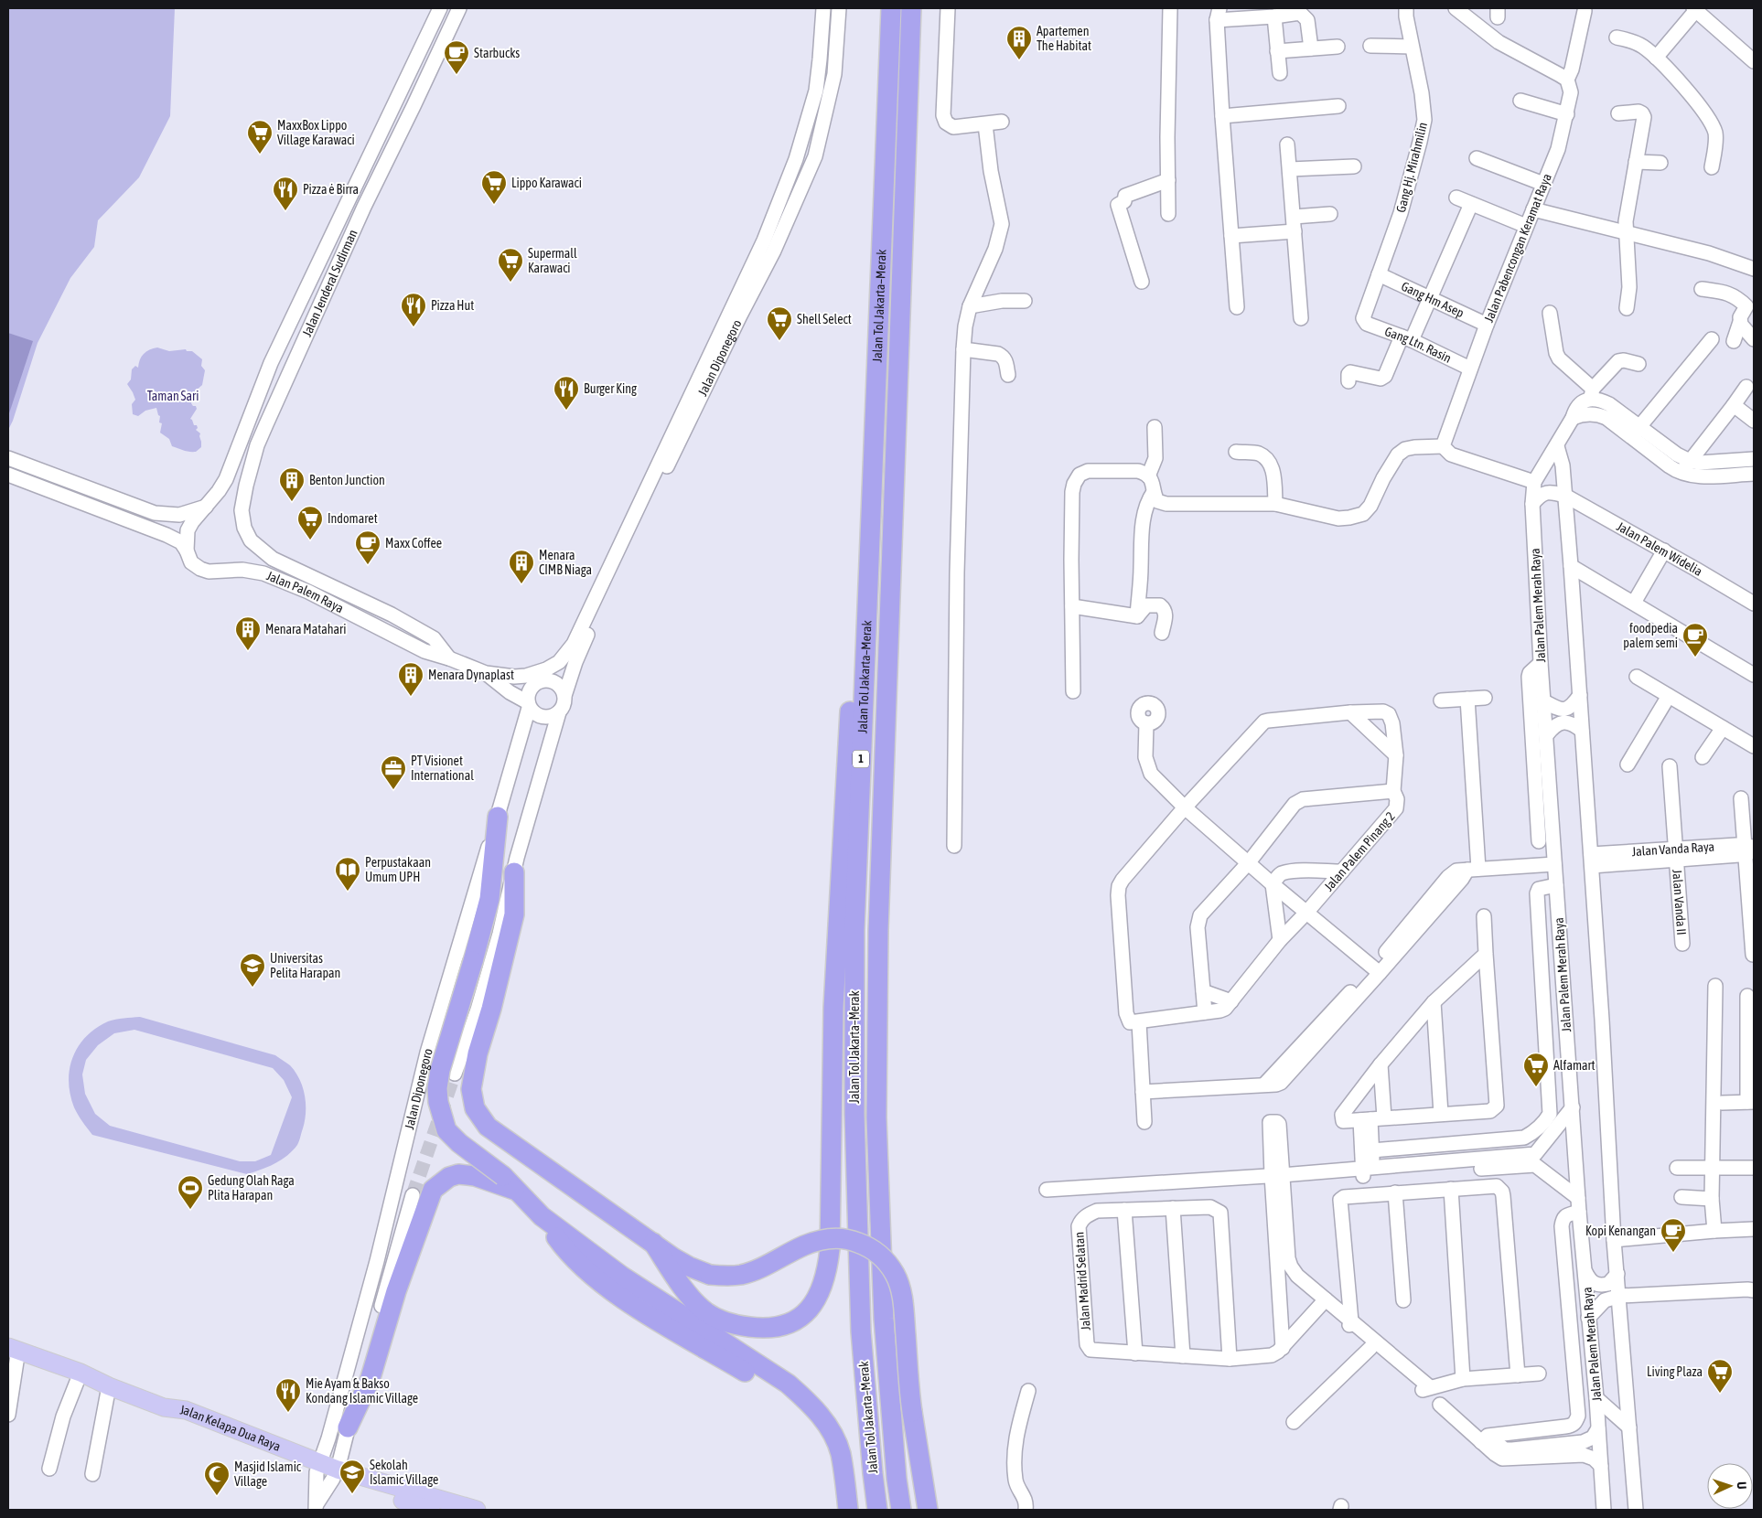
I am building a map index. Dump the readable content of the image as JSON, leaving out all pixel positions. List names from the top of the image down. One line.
{"streets":{"highway":["Jalan Tol Jakarta–Merak","1"],"main road":["Jalan Kelapa Dua Raya"],"street":["Gang Hj. Mirahmilin","Jalan Pabencongan Keramat Raya","Jalan Jenderal Sudirman","Gang Hm Asep","Gang Ltn. Rasin","Jalan Diponegoro","Jalan Palem Widelia","Jalan Palem Raya","Jalan Palem Merah Raya","Jalan Vanda Raya","Jalan Palem Pinang 2","Jalan Vanda II","Jalan Madrid Selatan"]},"crossings":[["Gang Hj. Mirahmilin","Gang Hm Asep"],["Gang Hj. Mirahmilin","Gang Ltn. Rasin"],["Jalan Pabencongan Keramat Raya","Gang Hm Asep"],["Jalan Pabencongan Keramat Raya","Gang Ltn. Rasin"],["Jalan Jenderal Sudirman","Jalan Palem Raya"],["Jalan Diponegoro","Jalan Palem Raya"],["Jalan Diponegoro","Jalan Kelapa Dua Raya"],["Jalan Vanda Raya","Jalan Vanda II"]],"parks":["Taman Sari"],"places":{"building":["Apartemen The Habitat","Benton Junction","Menara CIMB Niaga","Menara Matahari","Menara Dynaplast"],"cafe":["Starbucks","Maxx Coffee","foodpedia palem semi","Kopi Kenangan"],"supermarket":["MaxxBox Lippo Village Karawaci","Lippo Karawaci","Supermall Karawaci","Shell Select","Indomaret","Alfamart","Living Plaza"],"restaurant":["Pizza ė Birra","Pizza Hut","Burger King","Mie Ayam & Bakso Kondang Islamic Village"],"office":["PT Visionet International"],"library":["Perpustakaan Umum UPH"],"school or university":["Universitas Pelita Harapan","Sekolah Islamic Village"],"sports":["Gedung Olah Raga Plita Harapan"],"mosque":["Masjid Islamic Village"]},"north":"right"}
